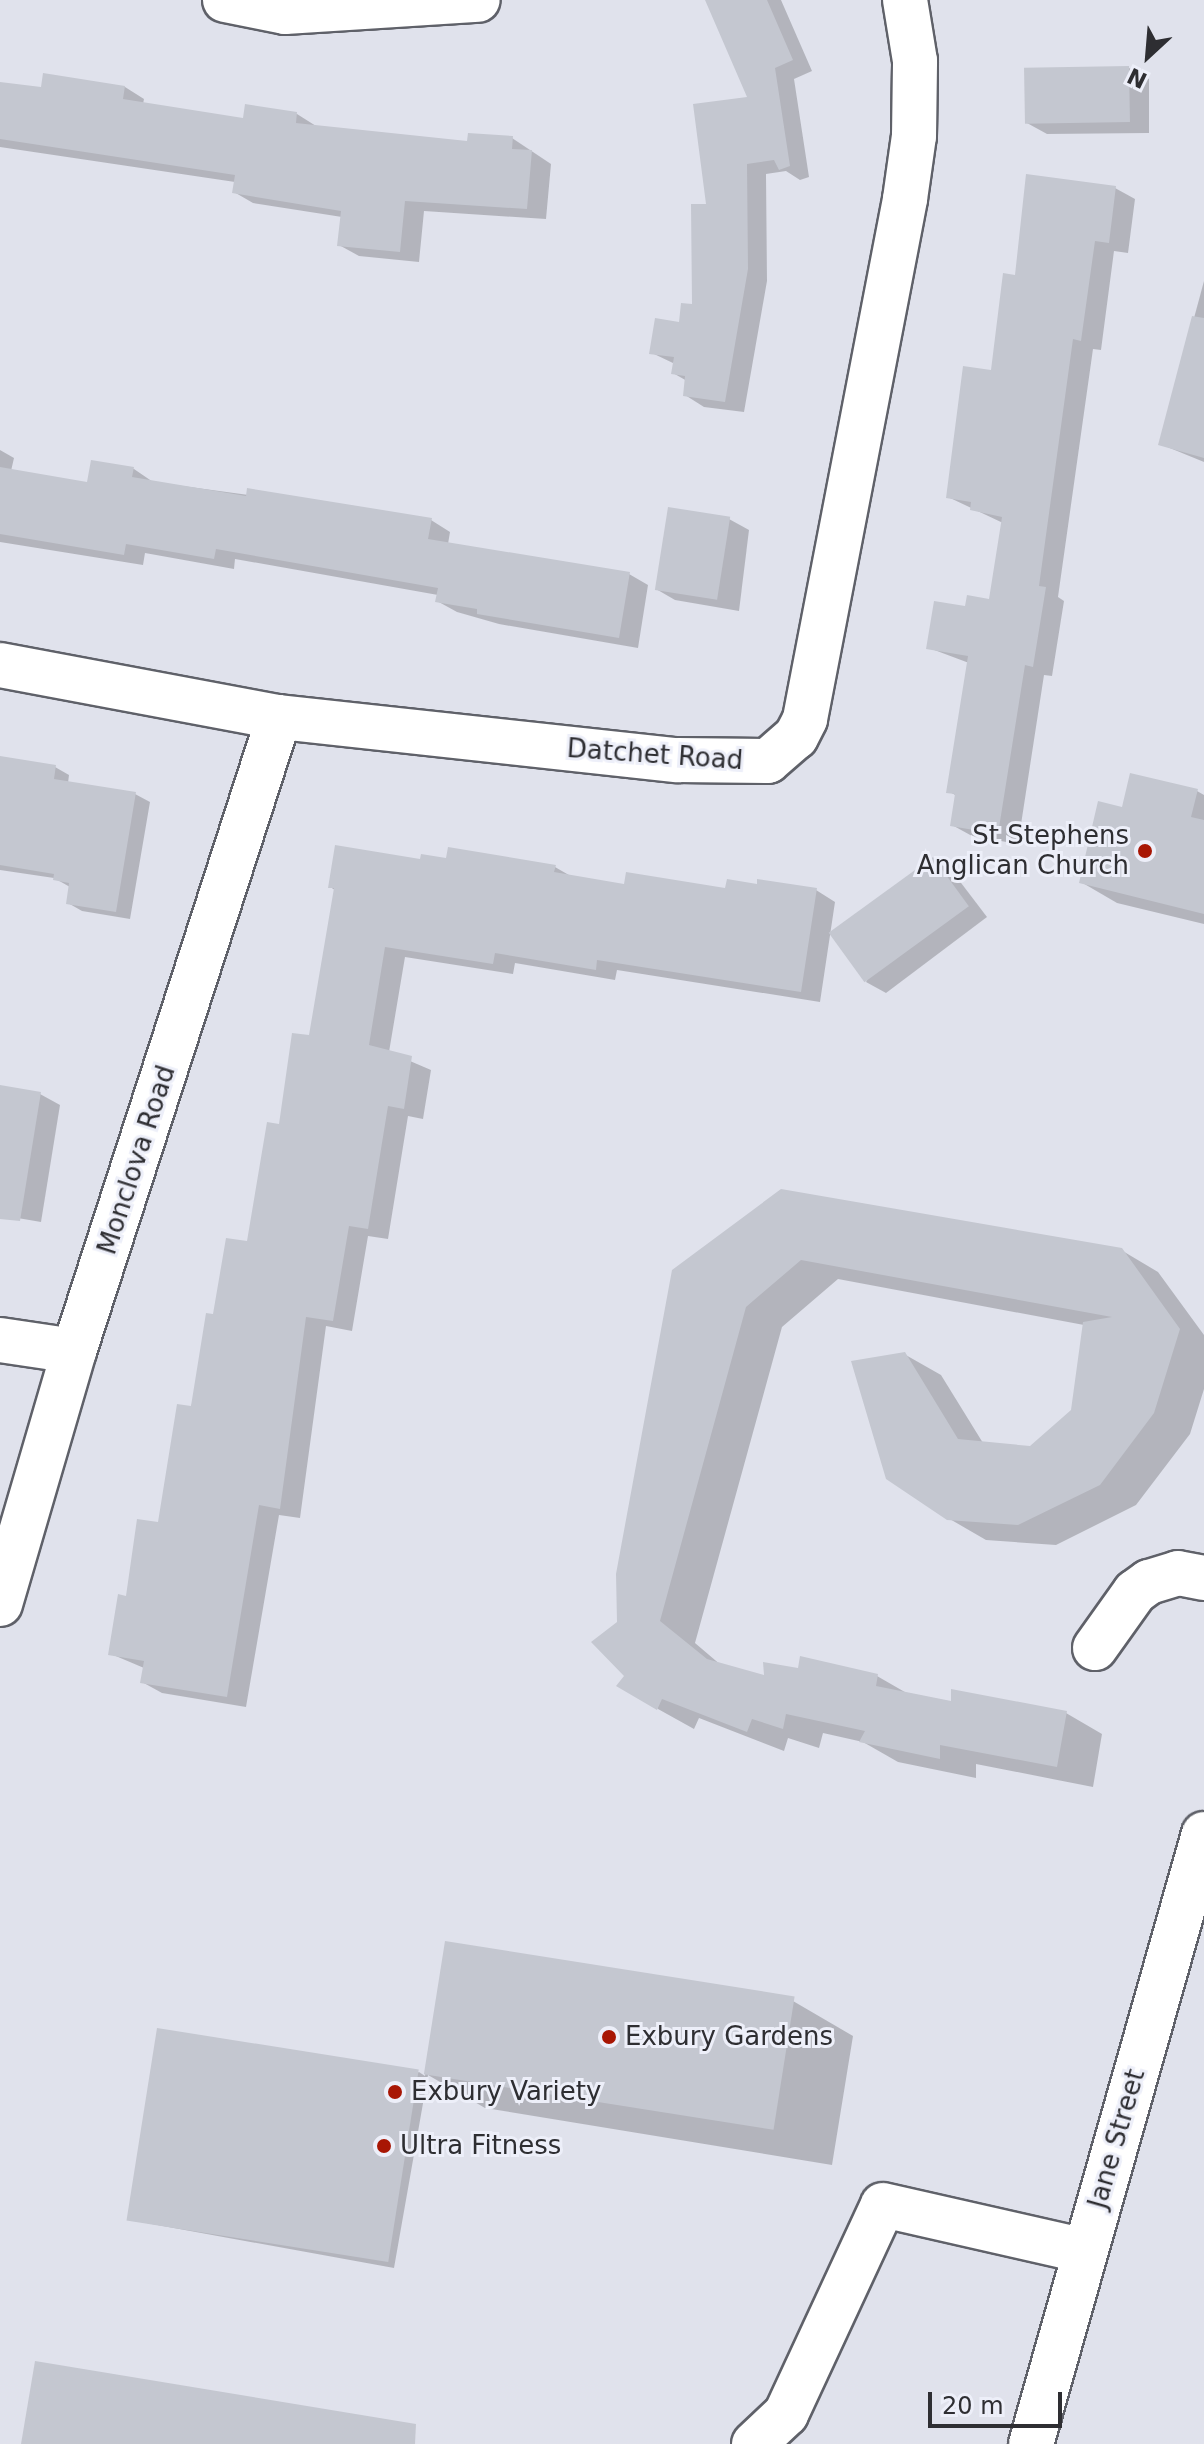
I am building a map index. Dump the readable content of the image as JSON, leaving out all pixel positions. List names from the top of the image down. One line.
{"streets":{"street":["Datchet Road","Monclova Road","Jane Street"]},"crossings":[["Datchet Road","Monclova Road"]],"places":["St Stephens Anglican Church","Exbury Gardens","Exbury Variety","Ultra Fitness"],"scale_bar":"20 m","north":"bottom left"}
